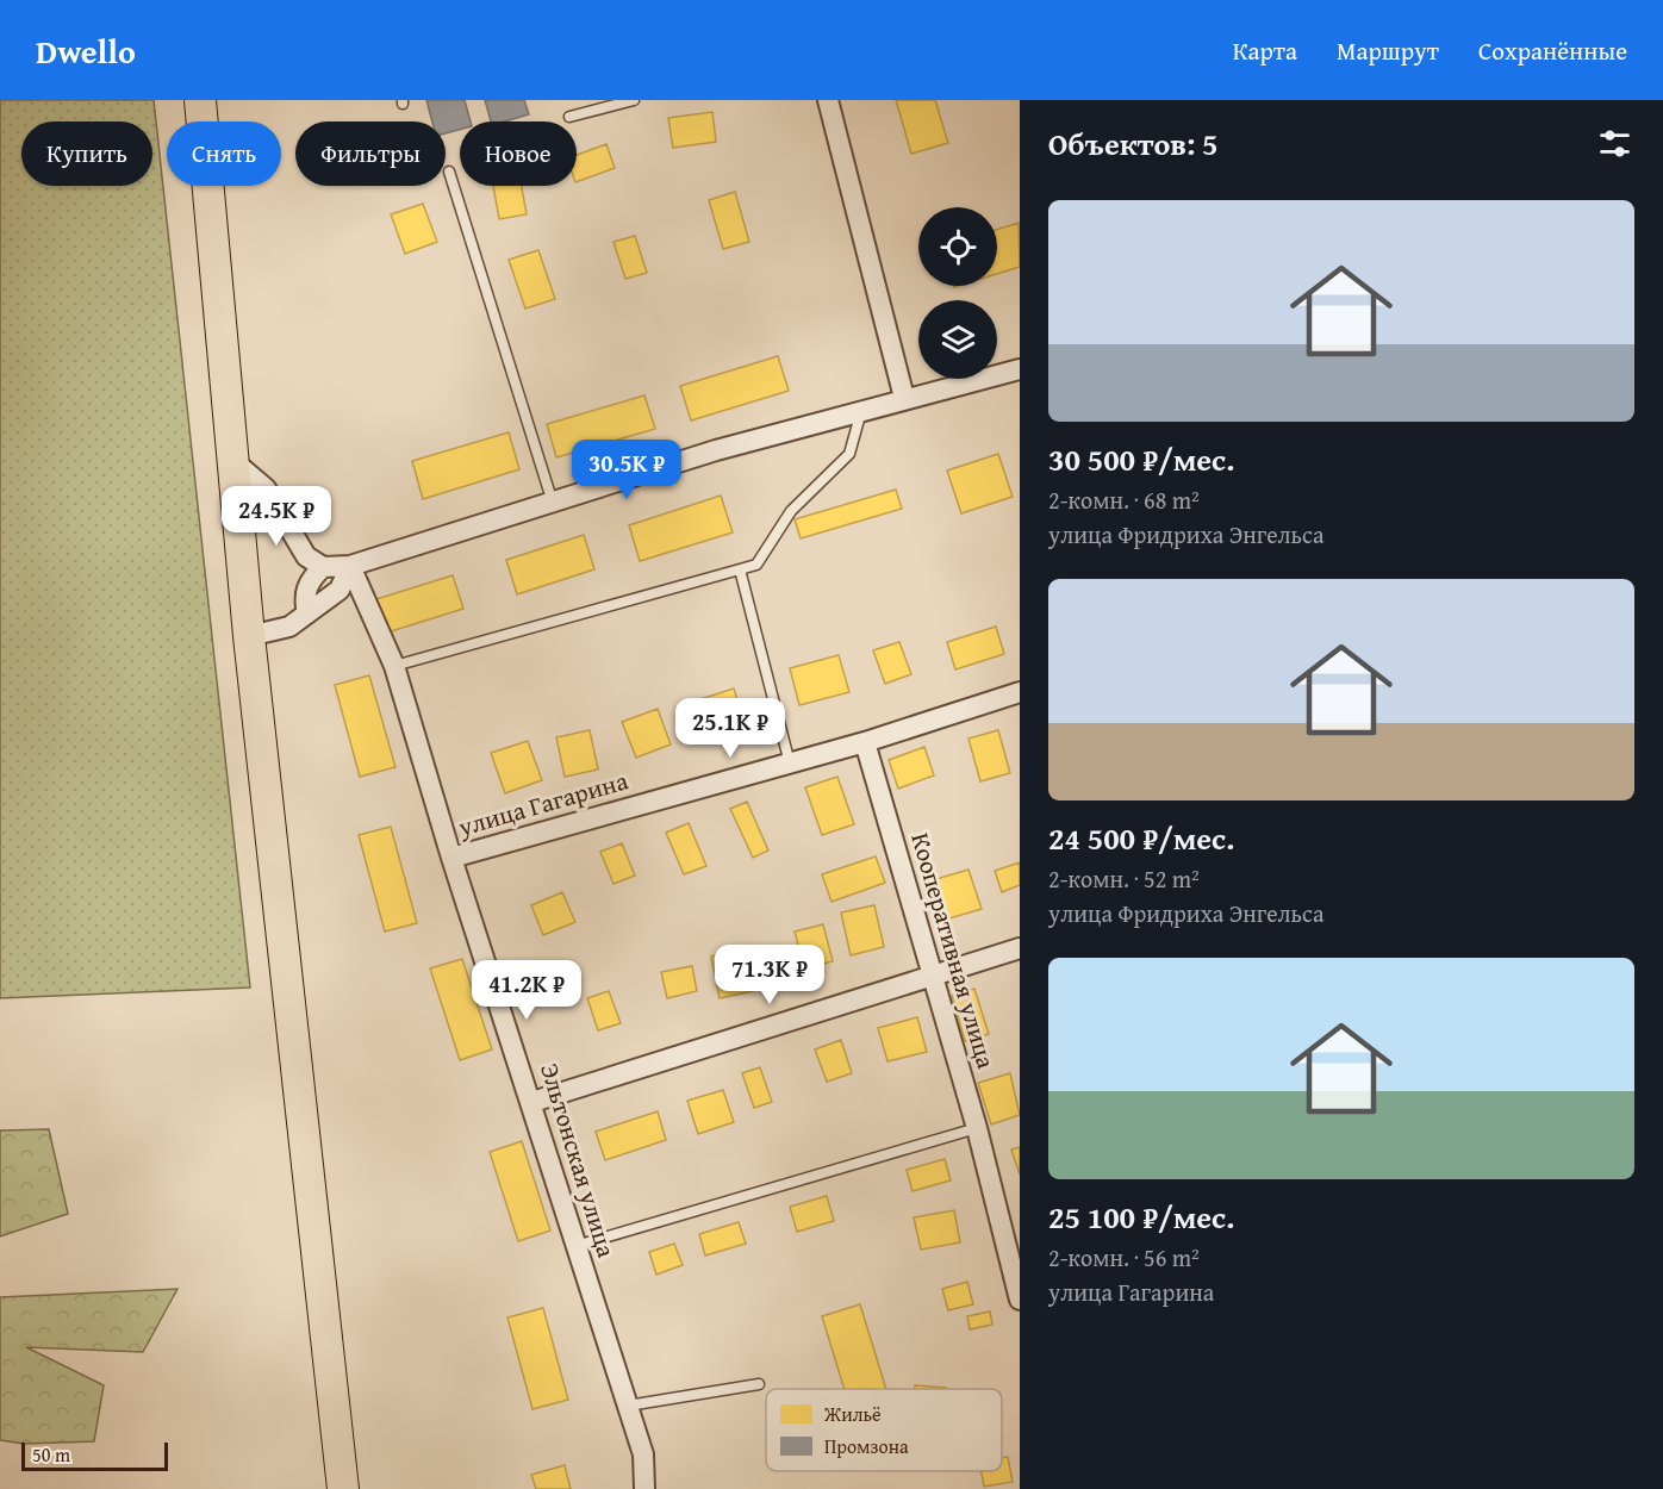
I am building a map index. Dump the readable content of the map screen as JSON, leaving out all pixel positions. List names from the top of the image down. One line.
{"streets":{"street":["улица Гагарина","Кооперативная улица","Эльтонская улица"]},"crossings":[["улица Гагарина","Кооперативная улица"],["улица Гагарина","Эльтонская улица"]],"legend":["Жильё","Промзона"],"scale_bar":"50 m","page":{"header":"Dwello","nav":["Карта","Маршрут","Сохранённые"],"heading":"Объектов: 5","chip":["Купить","Снять","Фильтры","Новое"],"list":[{"name":"30 500 ₽/мес.","note":"2-комн. · 68 m² · улица Фридриха Энгельса"},{"name":"24 500 ₽/мес.","note":"2-комн. · 52 m² · улица Фридриха Энгельса"},{"name":"25 100 ₽/мес.","note":"2-комн. · 56 m² · улица Гагарина"}],"price":["30.5K ₽","24.5K ₽","25.1K ₽","71.3K ₽","41.2K ₽"],"scale":"50 m"}}
